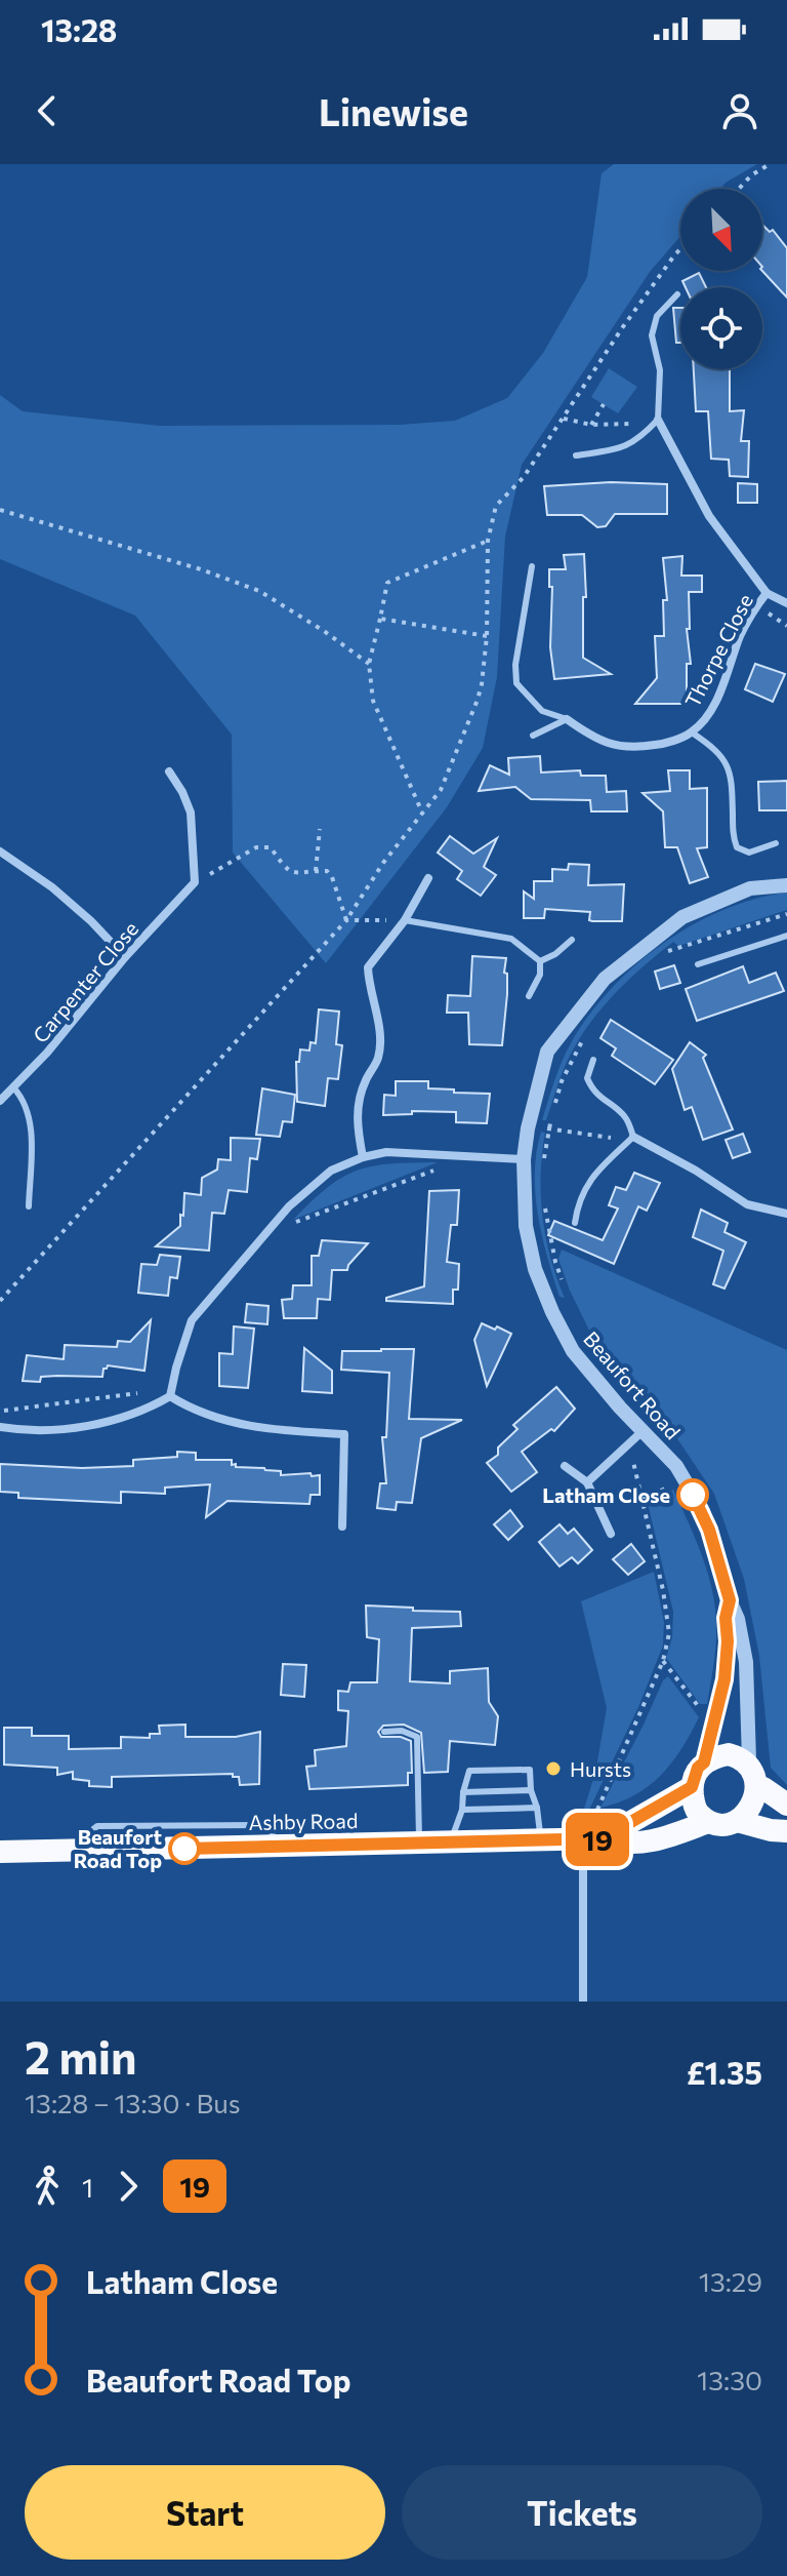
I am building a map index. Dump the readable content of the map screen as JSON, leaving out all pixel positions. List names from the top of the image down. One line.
{"streets":{"highway":["Ashby Road"],"street":["Thorpe Close","Carpenter Close","Beaufort Road"]},"crossings":[["Beaufort Road","Ashby Road"]],"places":["Latham Close","Hursts","Beaufort Road Top"],"lines":["bus line 19"],"north":"bottom right","page":{"status":"13:28","header":"Linewise","on_map":"19","heading":["2 min","13:28 – 13:30 · Bus","£1.35"],"legs":["1","19"],"list":[{"name":"Latham Close","value":"13:29"},{"name":"Beaufort Road Top","value":"13:30"}],"buttons":["Start","Tickets"]}}
